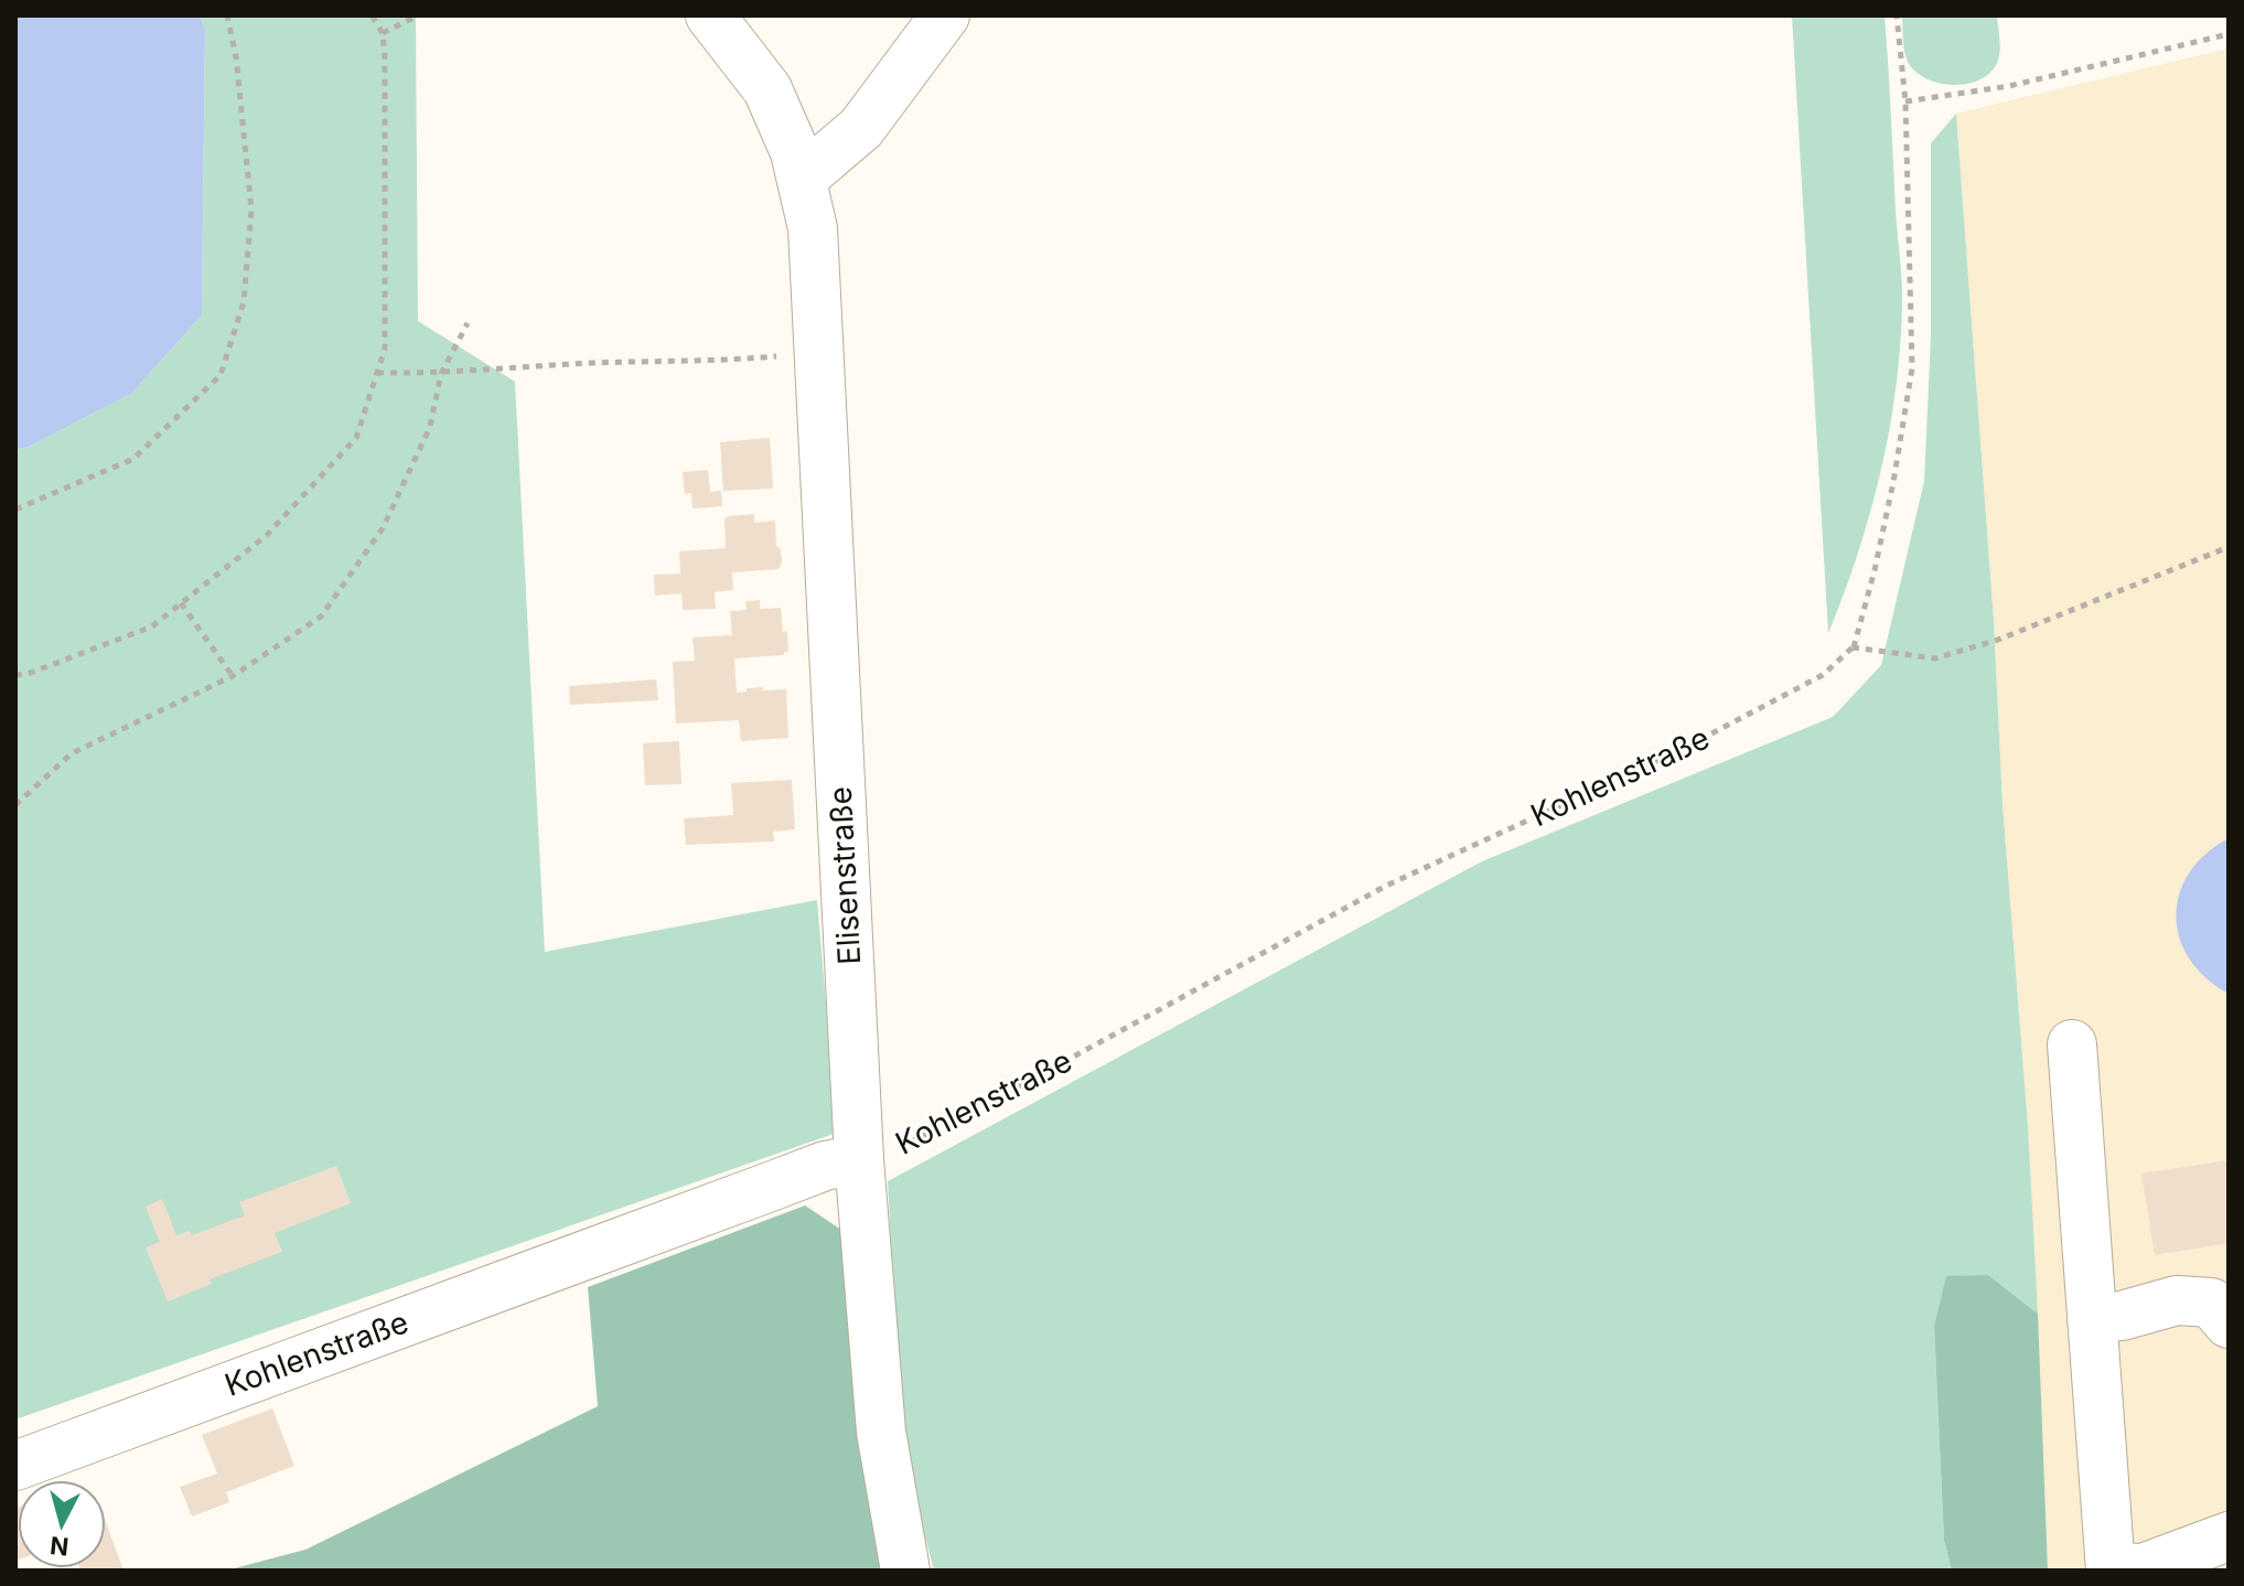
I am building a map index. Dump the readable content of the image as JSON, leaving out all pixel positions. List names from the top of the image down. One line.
{"streets":{"street":["Kohlenstraße","Elisenstraße"]},"crossings":[["Kohlenstraße","Elisenstraße"]],"north":"bottom"}
